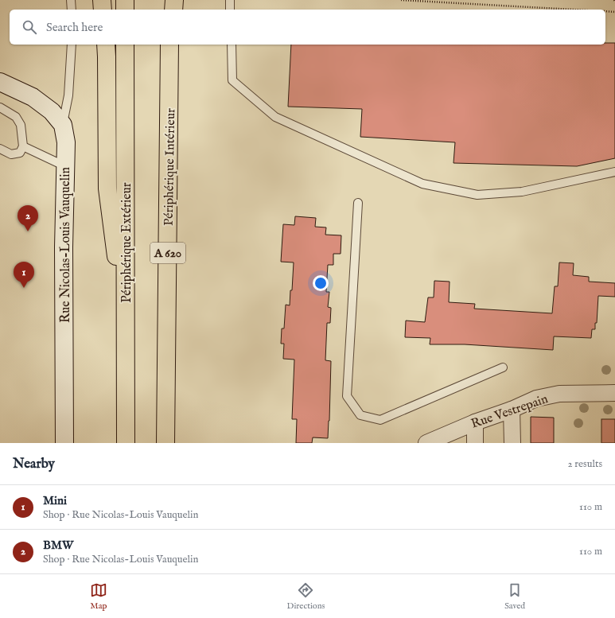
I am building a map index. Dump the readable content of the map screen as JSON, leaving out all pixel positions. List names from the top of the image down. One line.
{"streets":{"highway":["Périphérique Intérieur","Périphérique Extérieur","A 620"],"street":["Rue Nicolas-Louis Vauquelin","Rue Vestrepain"]},"page":{"search":"Search here","pins":["2","1"],"heading":["Nearby","2 results"],"list":[{"mark":"1","name":"Mini","note":"Shop · Rue Nicolas-Louis Vauquelin","value":"110 m"},{"mark":"2","name":"BMW","note":"Shop · Rue Nicolas-Louis Vauquelin","value":"110 m"}],"nav":["Map","Directions","Saved"]}}
